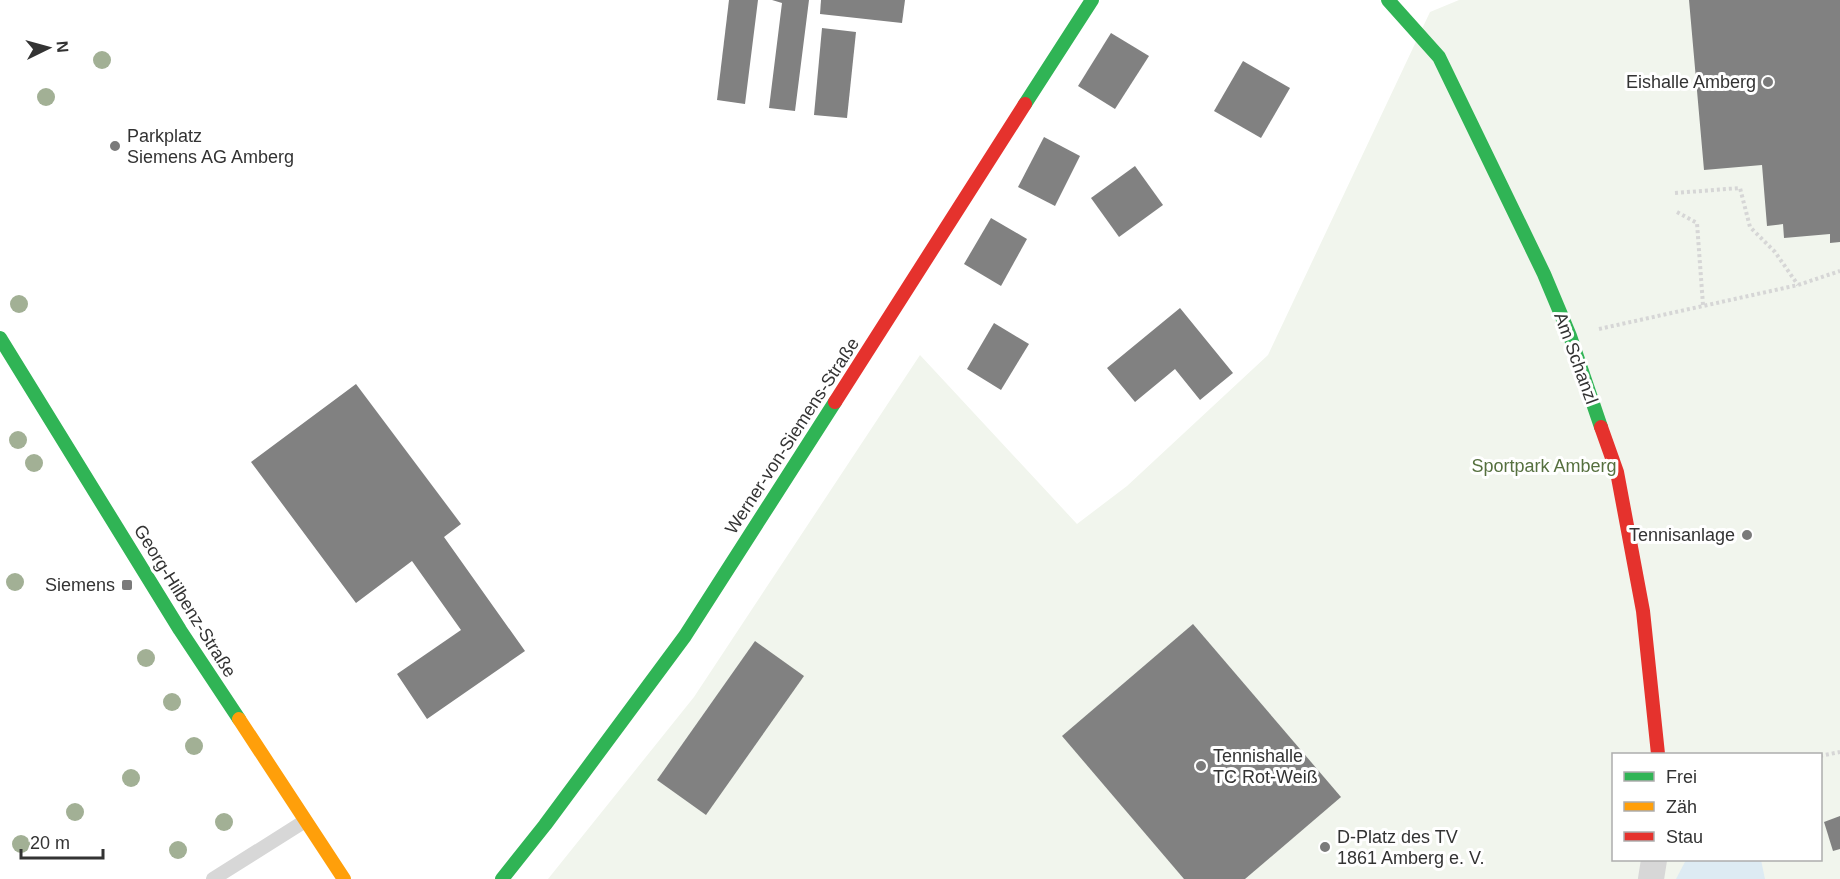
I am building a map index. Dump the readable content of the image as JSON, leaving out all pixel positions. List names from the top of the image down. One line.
{"streets":{"street":["Am Schanzl","Werner-von-Siemens-Straße","Georg-Hilbenz-Straße"]},"parks":["Sportpark Amberg"],"places":{"other":["Eishalle Amberg","Parkplatz Siemens AG Amberg","Tennisanlage","Tennishalle TC Rot-Weiß","D-Platz des TV 1861 Amberg e. V."],"transit":["Siemens"]},"legend":["Frei","Zäh","Stau"],"scale_bar":"20 m","north":"right"}
